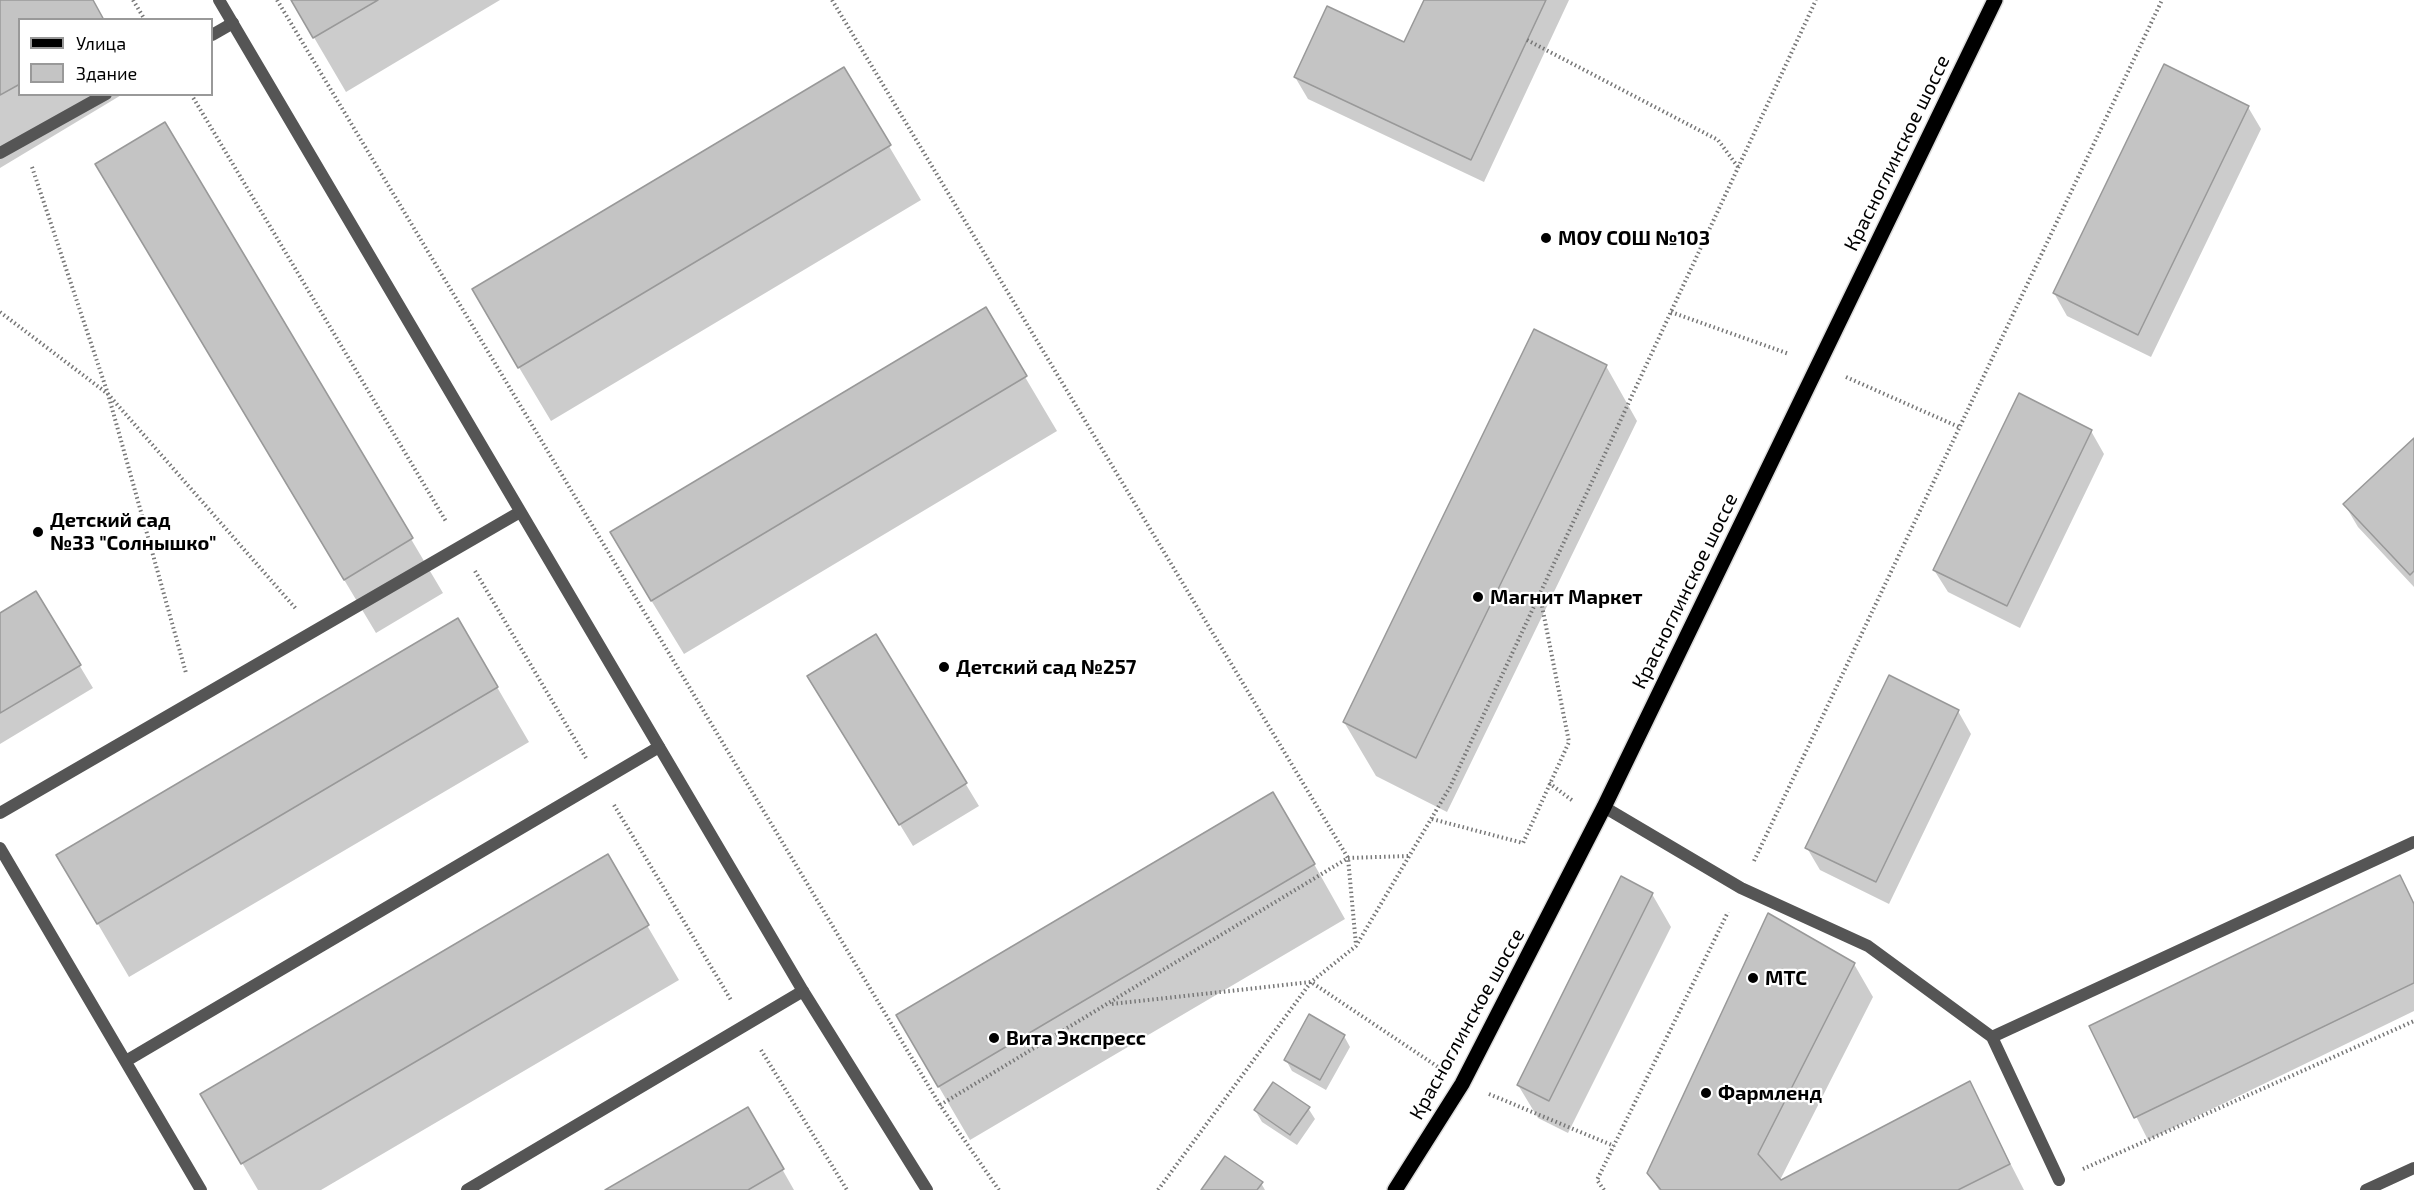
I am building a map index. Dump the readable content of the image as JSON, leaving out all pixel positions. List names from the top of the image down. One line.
{"streets":{"main road":["Красноглинское шоссе"]},"places":["МОУ СОШ №103","Детский сад №33 \"Солнышко\"","Магнит Маркет","Детский сад №257","МТС","Вита Экспресс","Фармленд"],"legend":["Улица","Здание"]}
